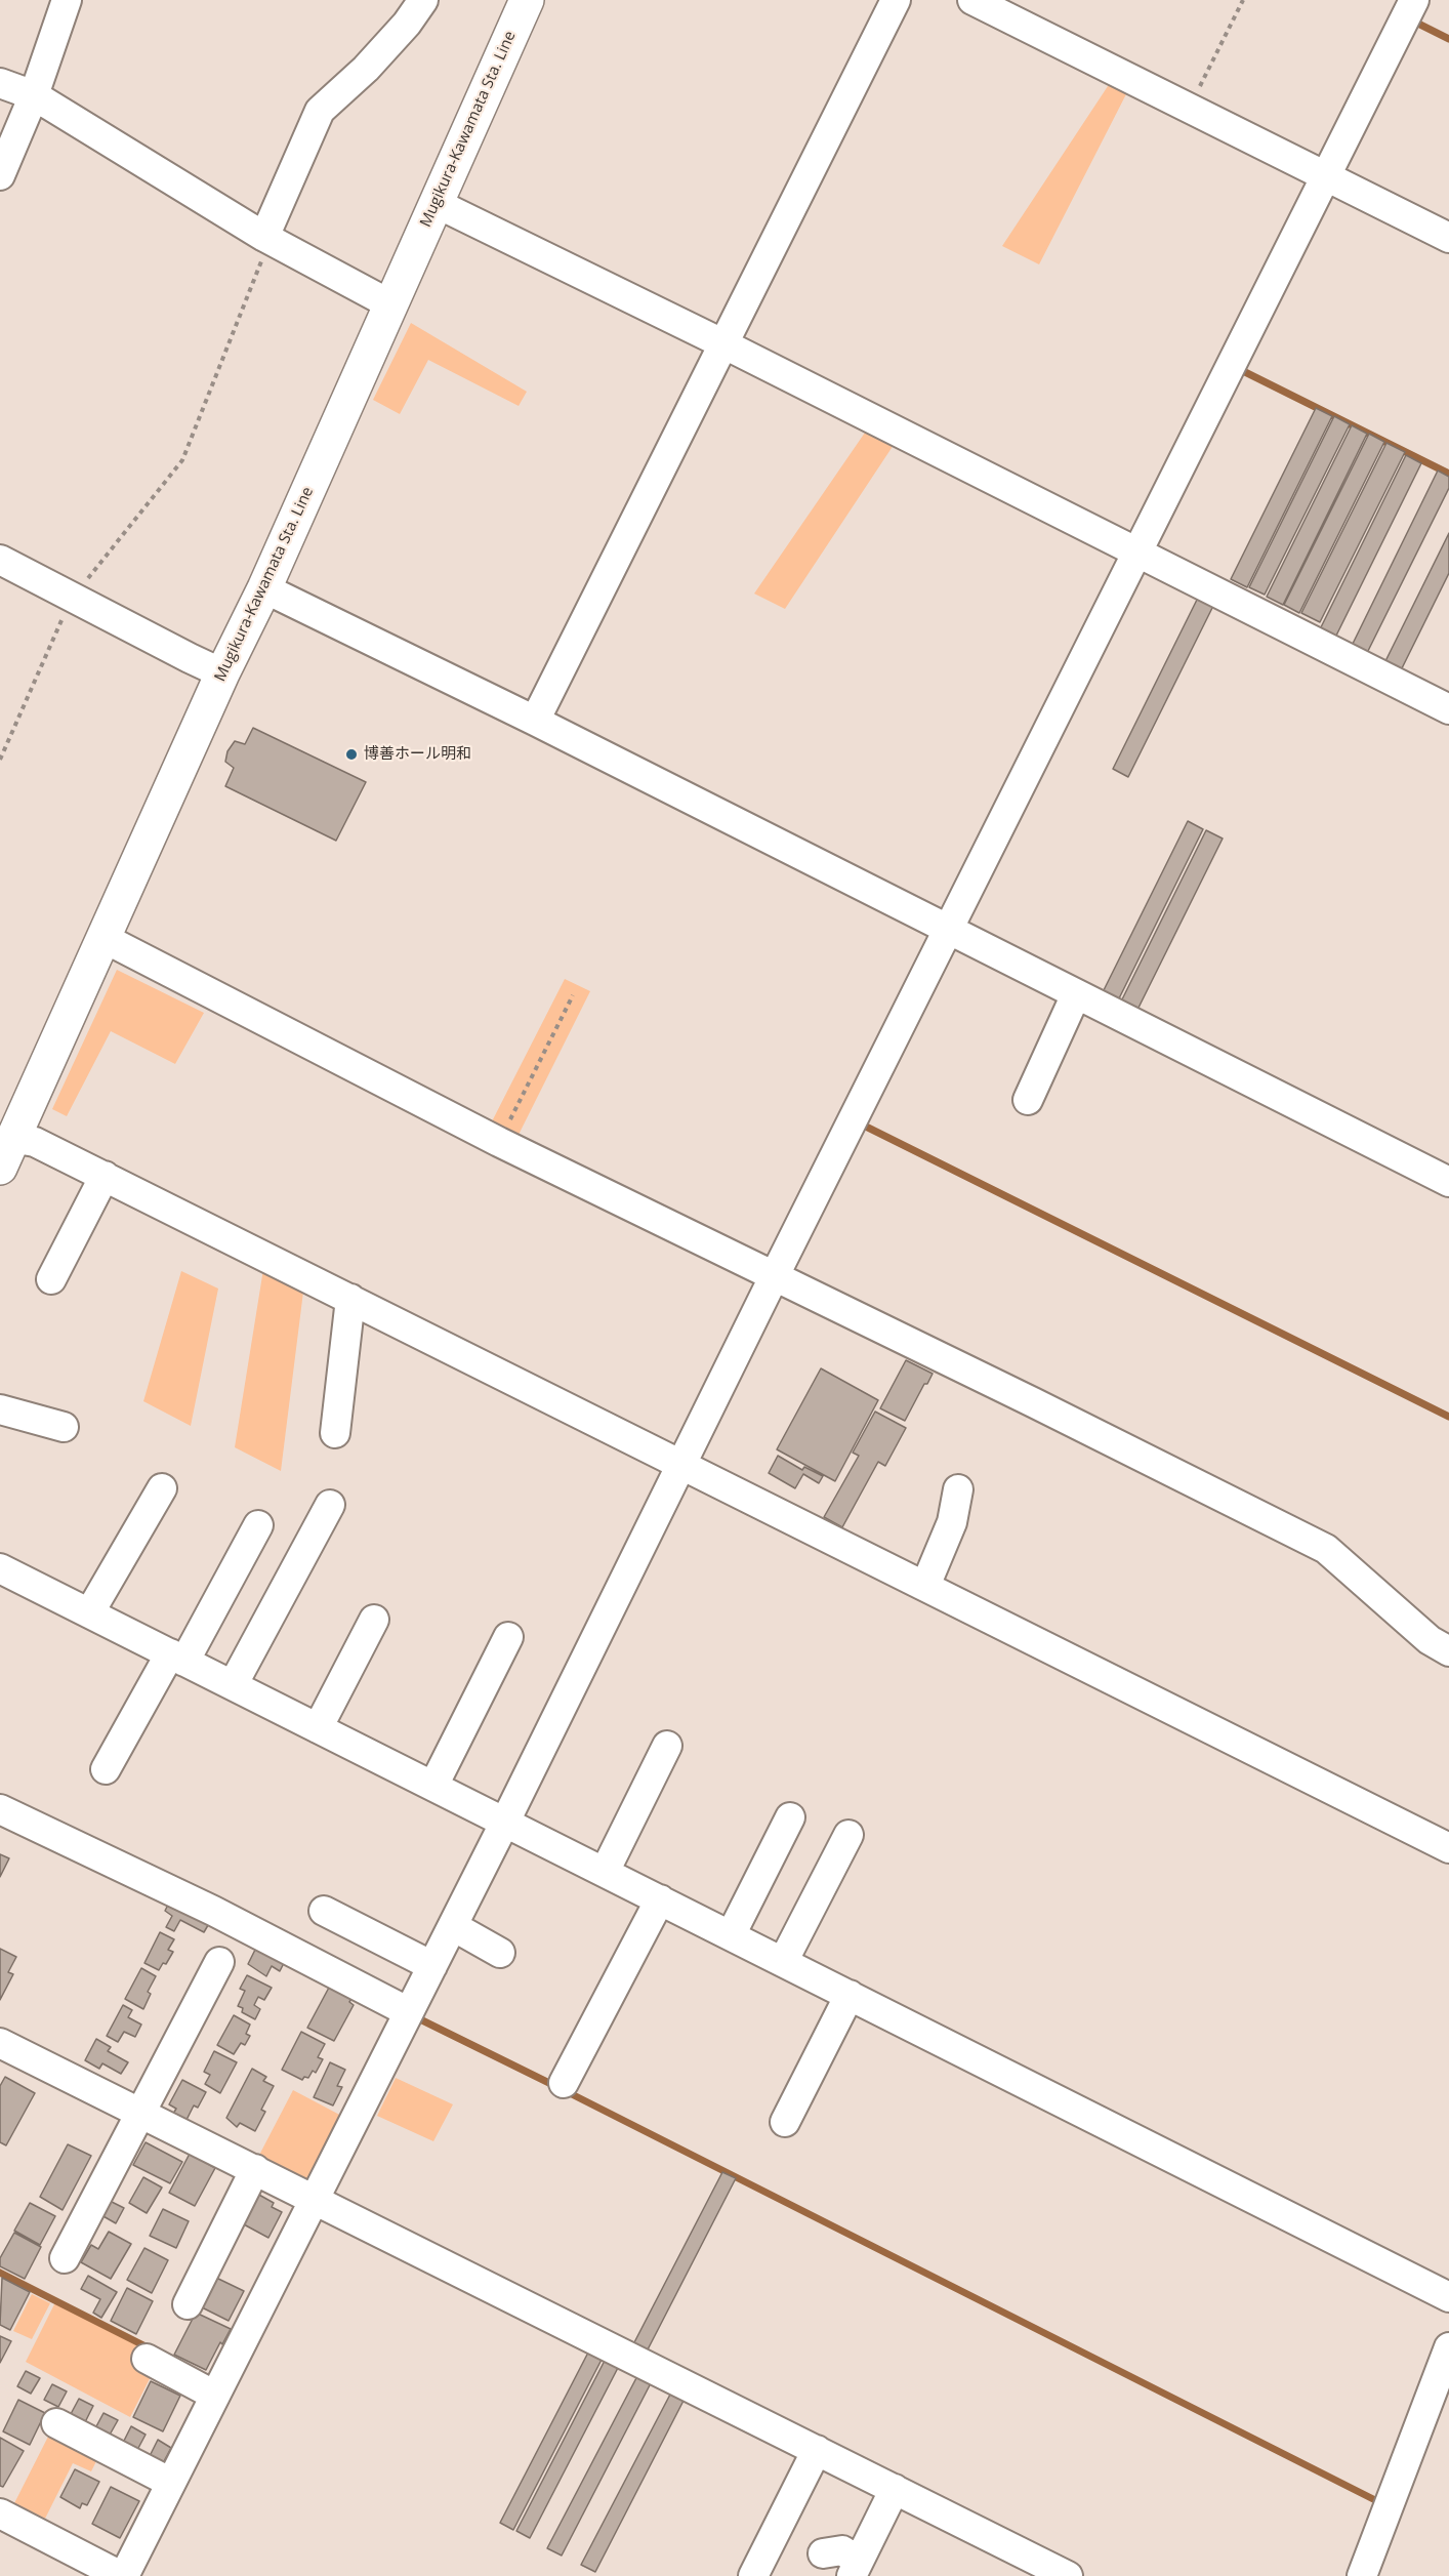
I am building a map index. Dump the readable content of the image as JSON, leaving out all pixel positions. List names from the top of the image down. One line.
{"streets":{"main road":["Mugikura-Kawamata Sta. Line"]},"places":["博善ホール明和"]}
